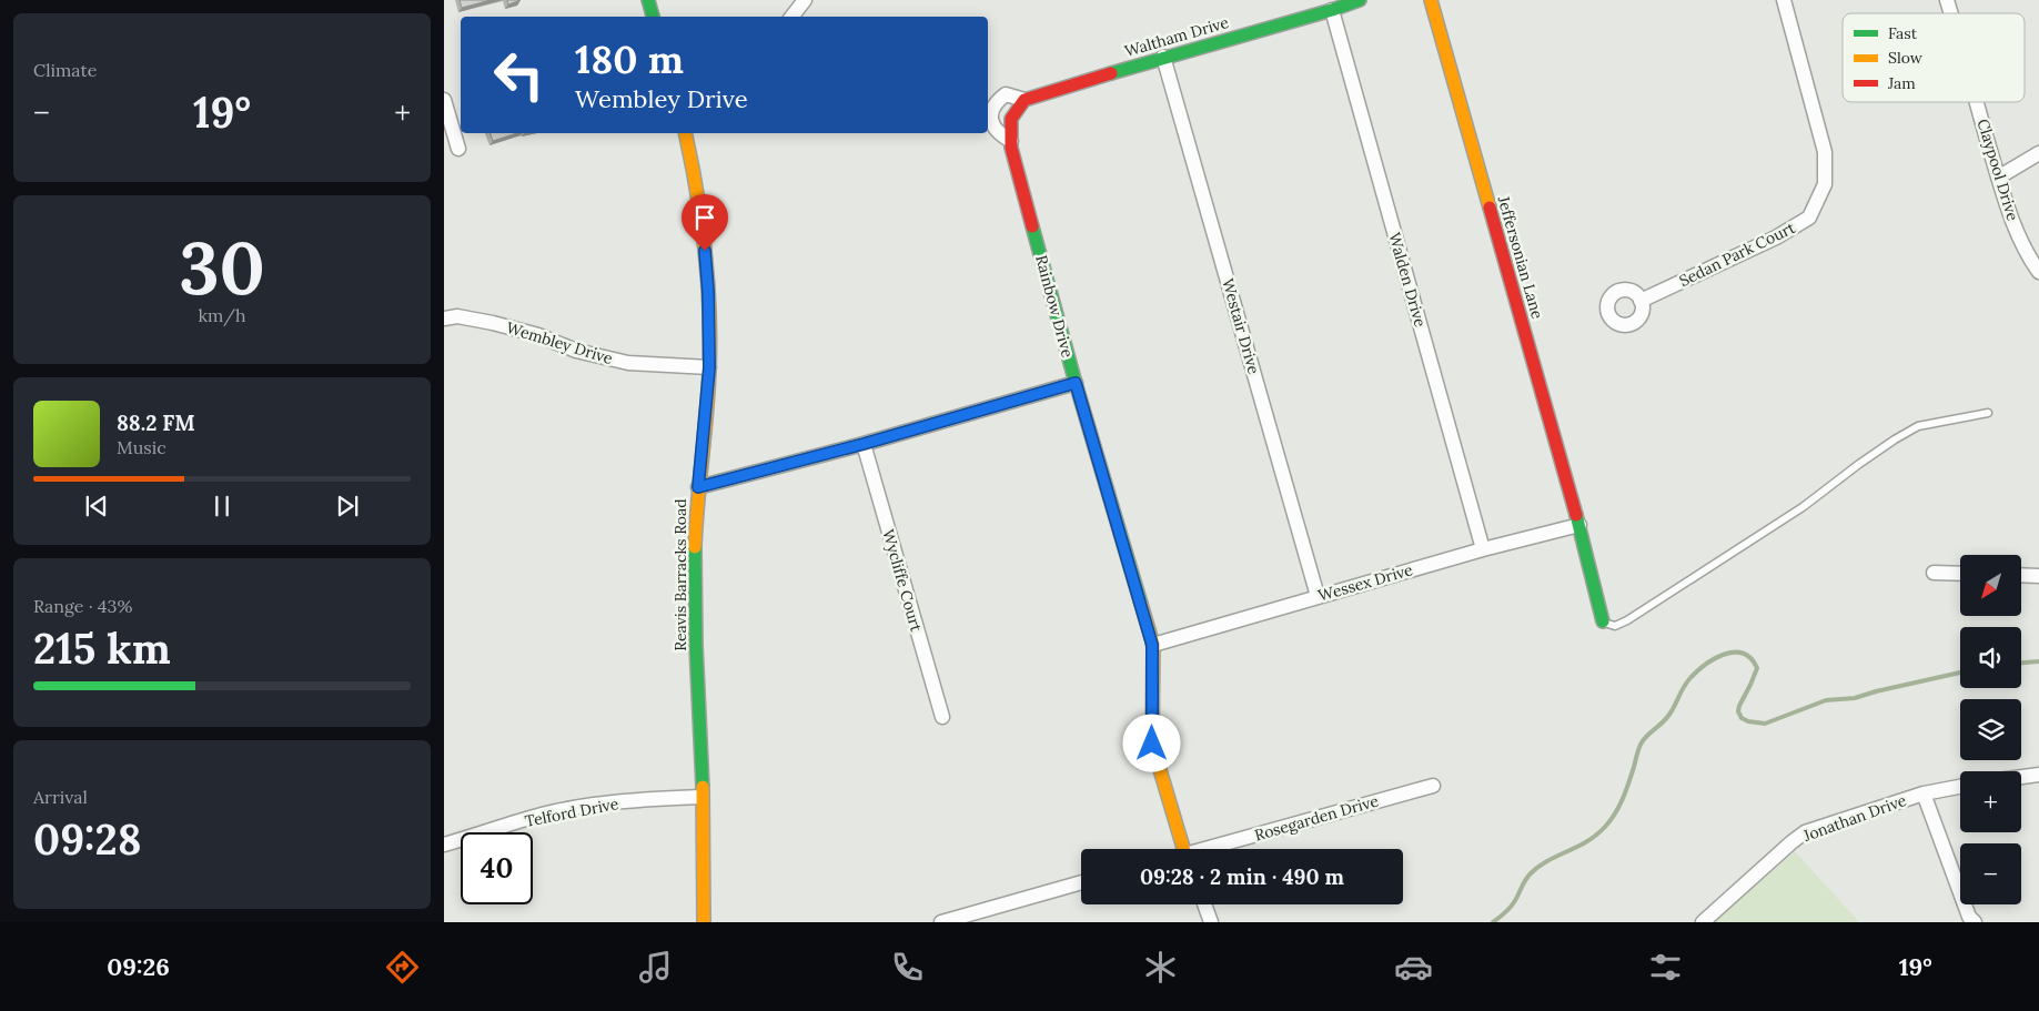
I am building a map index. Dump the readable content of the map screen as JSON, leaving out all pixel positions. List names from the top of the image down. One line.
{"streets":{"street":["Waltham Drive","Claypool Drive","Sedan Park Court","Jeffersonian Lane","Walden Drive","Rainbow Drive","Westair Drive","Wembley Drive","Reavis Barracks Road","Wycliffe Court","Wessex Drive","Telford Drive","Rosegarden Drive","Jonathan Drive"]},"crossings":[["Waltham Drive","Walden Drive"],["Waltham Drive","Rainbow Drive"],["Waltham Drive","Westair Drive"],["Jeffersonian Lane","Wessex Drive"],["Walden Drive","Wessex Drive"],["Rainbow Drive","Wessex Drive"],["Westair Drive","Wessex Drive"],["Wembley Drive","Reavis Barracks Road"],["Reavis Barracks Road","Telford Drive"]],"legend":["Fast","Slow","Jam"],"north":"bottom left","page":{"tile":["Climate",["30","km/h"],["Range · 43%","215 km"],["Arrival","09:28"]],"turn":["180 m","Wembley Drive"],"heat":["−","19°","+"],"song":["88.2 FM","Music"],"map_buttons":["+","−"],"limit":"40","trip":"09:28 · 2 min · 490 m","tabs":["09:26","19°"]}}
